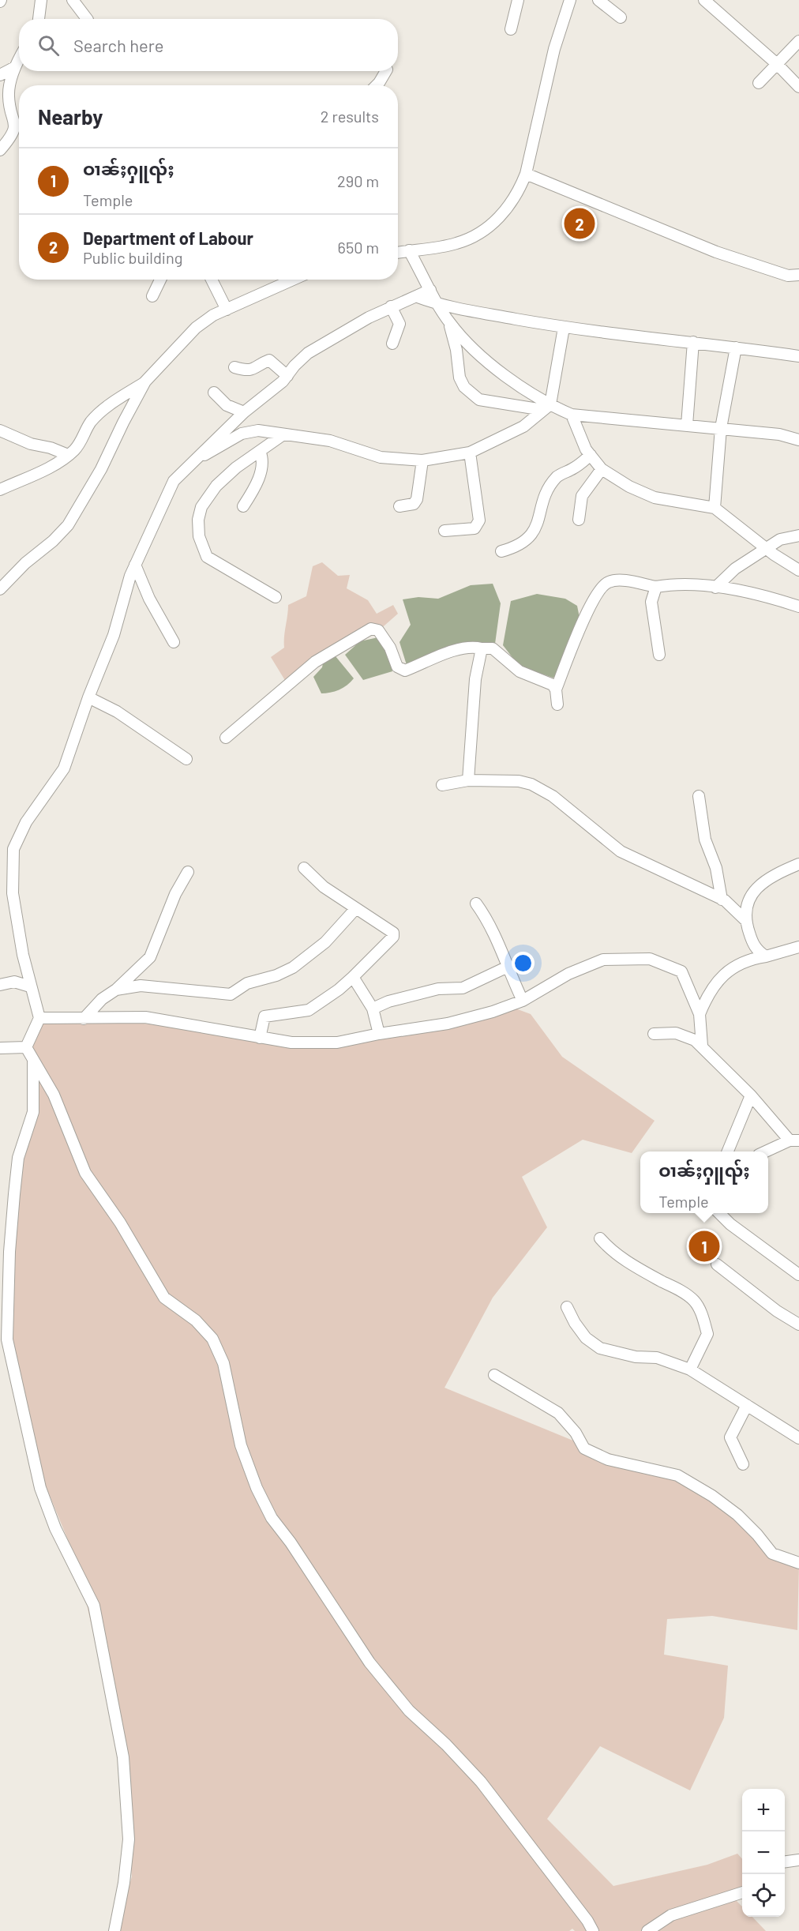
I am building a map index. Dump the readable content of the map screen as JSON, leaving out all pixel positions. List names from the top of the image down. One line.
{"page":{"search":"Search here","heading":["Nearby","2 results"],"list":[{"mark":"1","name":"ဝၢၼ်ႈႁူၺ်ႈ","note":"Temple","value":"290 m"},{"mark":"2","name":"Department of Labour","note":"Public building","value":"650 m"}],"pins":["2","1"],"popup":["ဝၢၼ်ႈႁူၺ်ႈ","Temple"],"map_buttons":["+","−"]}}
